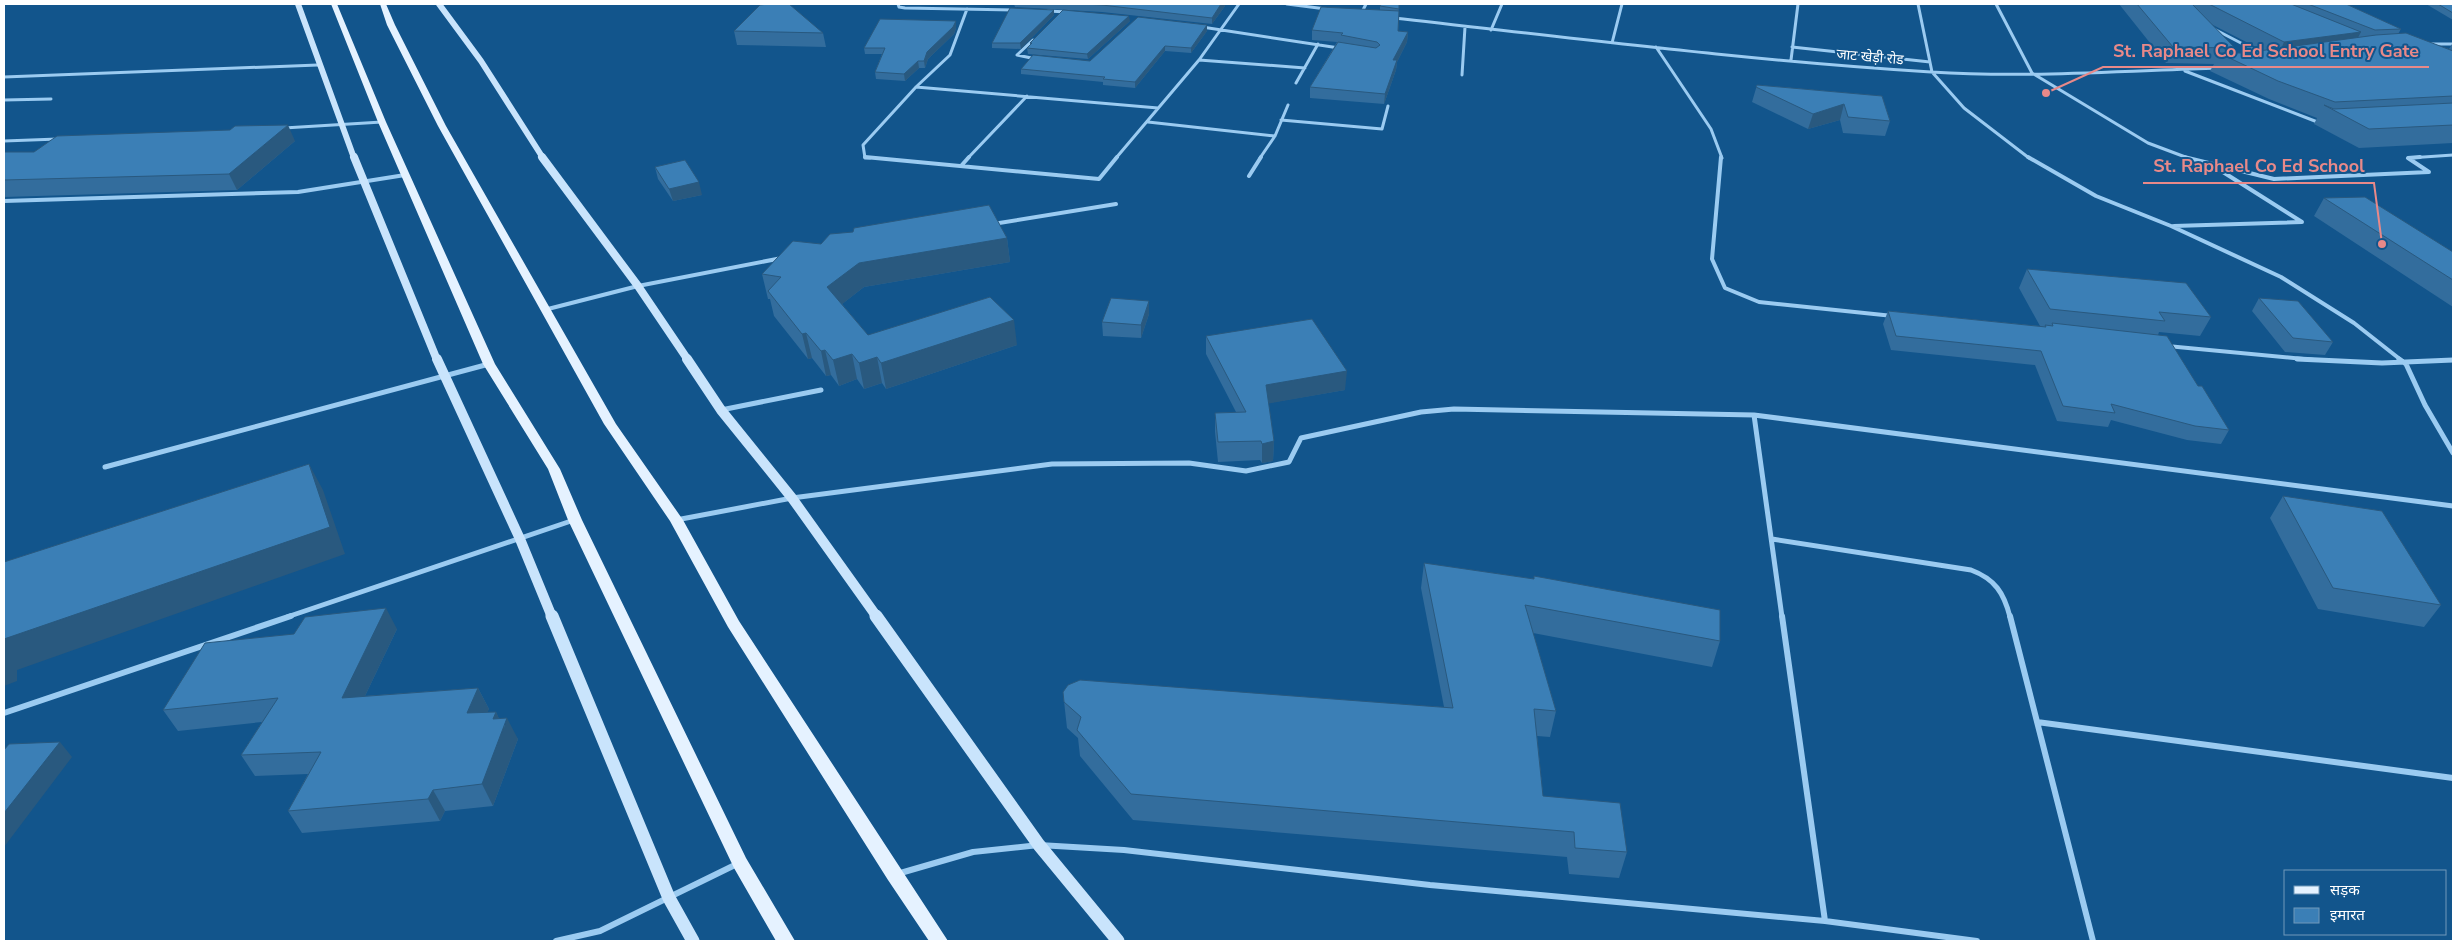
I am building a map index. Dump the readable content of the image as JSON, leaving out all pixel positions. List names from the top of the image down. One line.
{"streets":{"street":["जाट खेड़ी रोड"]},"places":["St. Raphael Co Ed School Entry Gate","St. Raphael Co Ed School"],"legend":["सड़क","इमारत"]}
